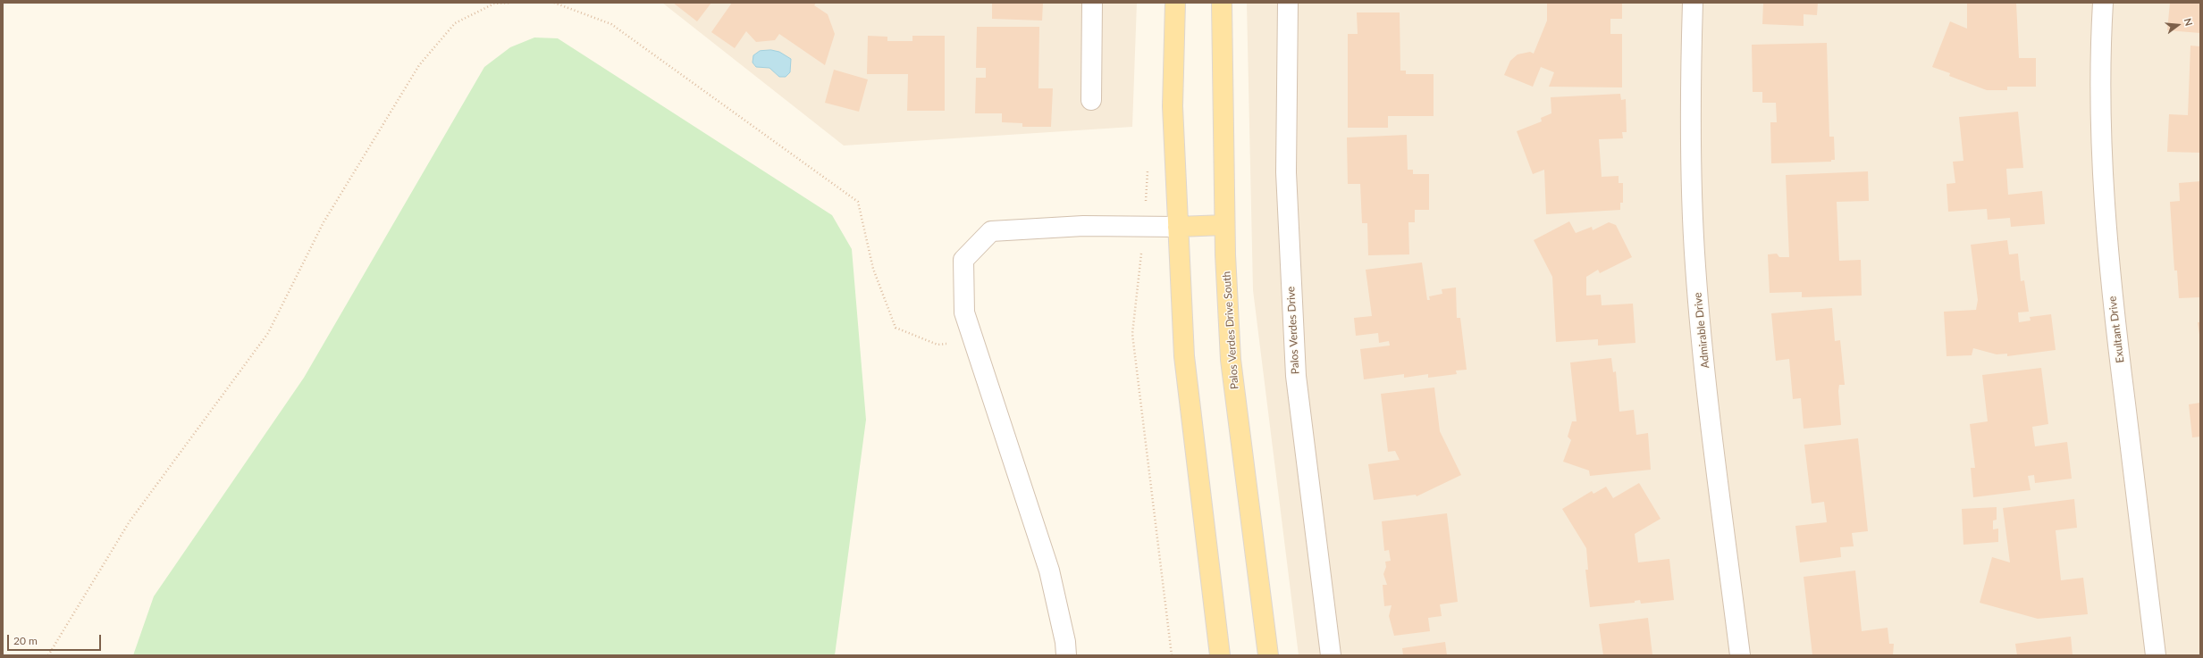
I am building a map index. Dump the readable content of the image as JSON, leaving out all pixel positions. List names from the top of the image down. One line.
{"streets":{"main road":["Palos Verdes Drive South"],"street":["Exultant Drive","Palos Verdes Drive","Admirable Drive"]},"scale_bar":"20 m","north":"right"}
